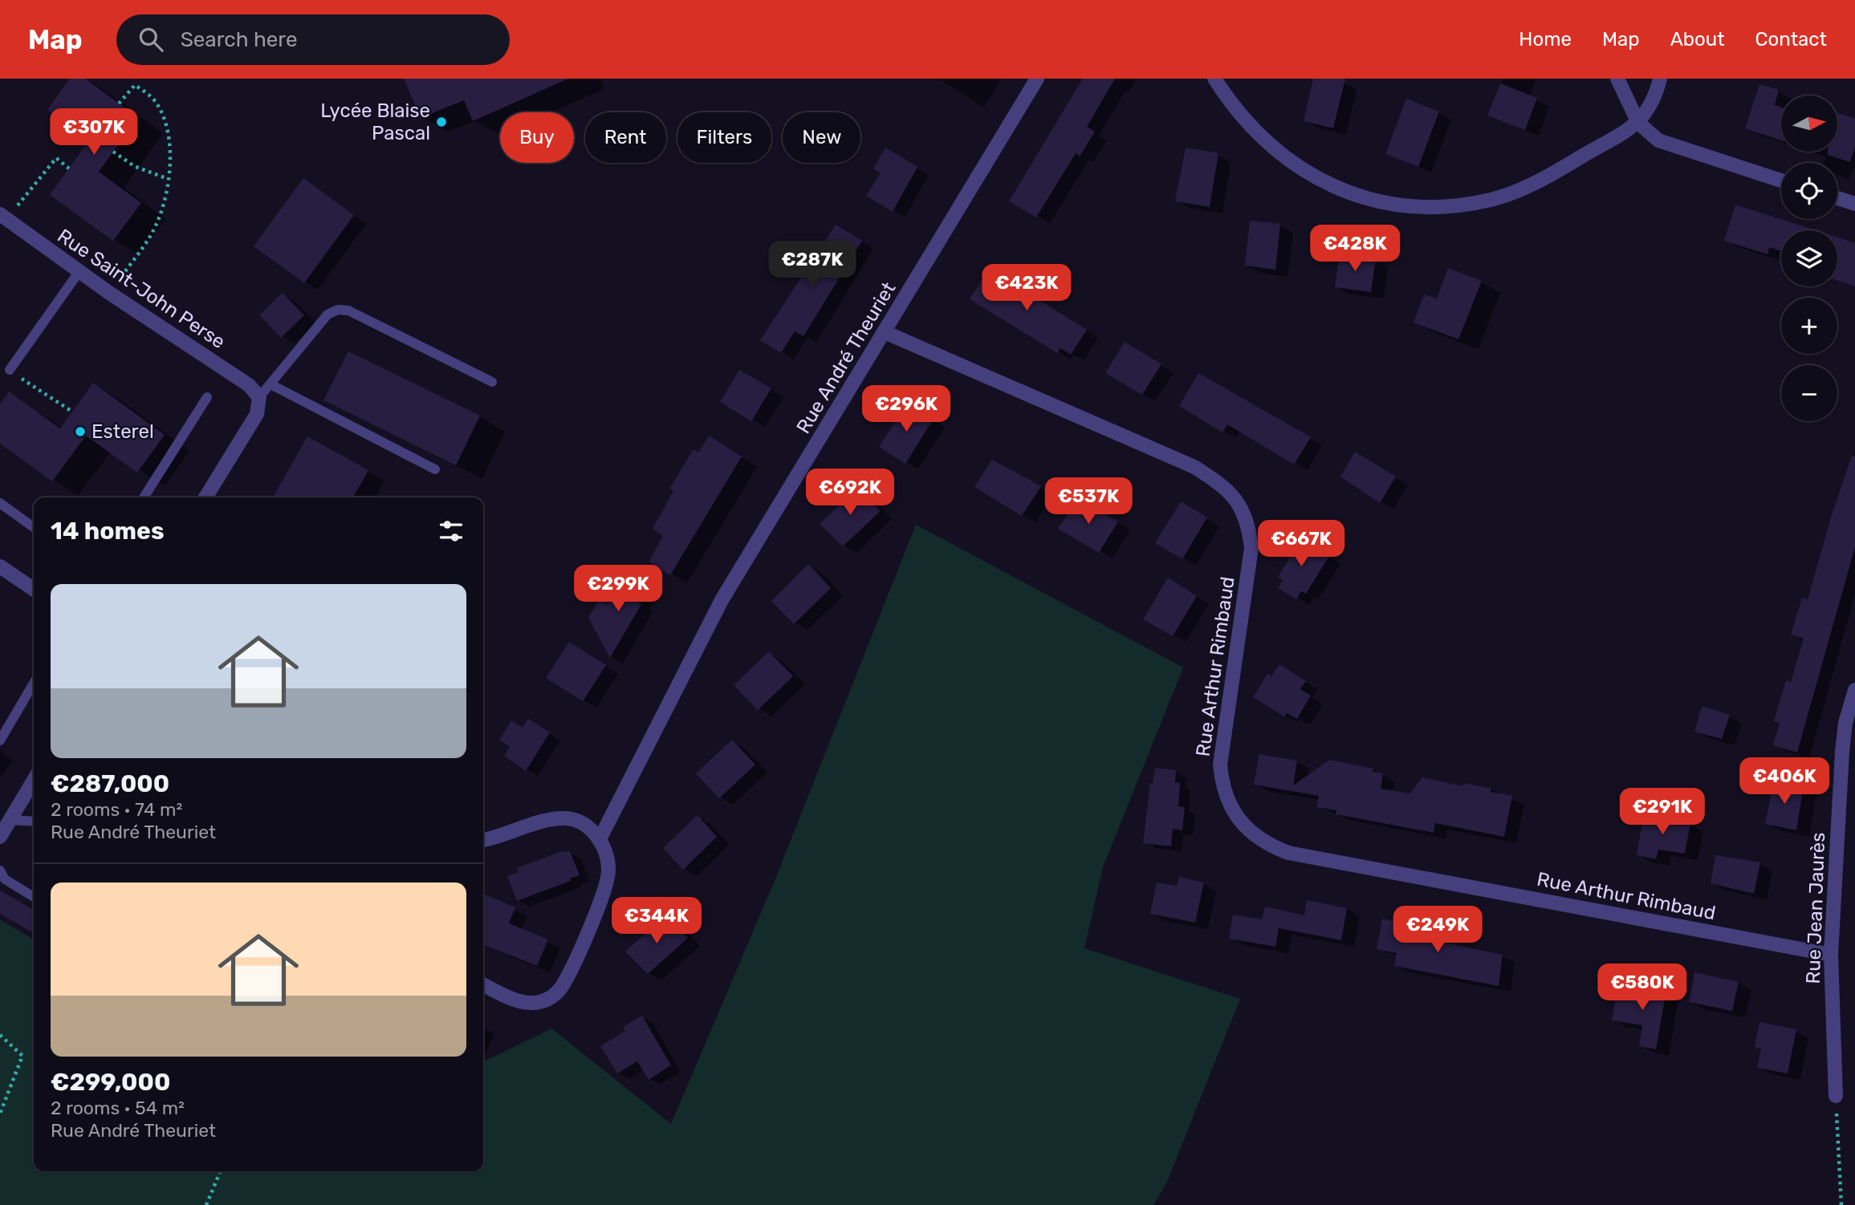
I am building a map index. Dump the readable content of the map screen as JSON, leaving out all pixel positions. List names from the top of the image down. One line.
{"streets":{"street":["Rue Saint-John Perse","Rue André Theuriet","Rue Arthur Rimbaud","Rue Jean Jaurès"]},"crossings":[["Rue André Theuriet","Rue Arthur Rimbaud"],["Rue Arthur Rimbaud","Rue Jean Jaurès"]],"places":["Lycée Blaise Pascal","Esterel"],"north":"right","page":{"header":"Map","search":"Search here","nav":["Home","Map","About","Contact"],"map_buttons":["+","−"],"price":["€307K","€428K","€287K","€423K","€296K","€692K","€537K","€667K","€299K","€406K","€291K","€344K","€249K","€580K"],"chip":["Buy","Rent","Filters","New"],"heading":"14 homes","list":[{"name":"€287,000","note":"2 rooms · 74 m² · Rue André Theuriet"},{"name":"€299,000","note":"2 rooms · 54 m² · Rue André Theuriet"}]}}
